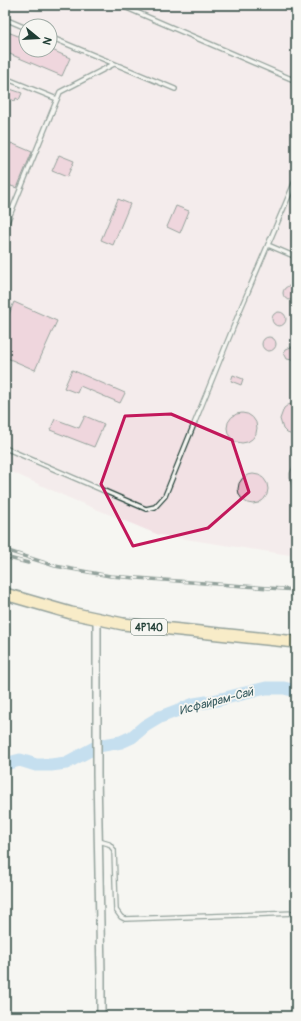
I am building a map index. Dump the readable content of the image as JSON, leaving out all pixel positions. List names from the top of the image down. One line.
{"streets":{"main road":["4P140"]},"water":["Исфайрам-Сай"],"north":"right"}
